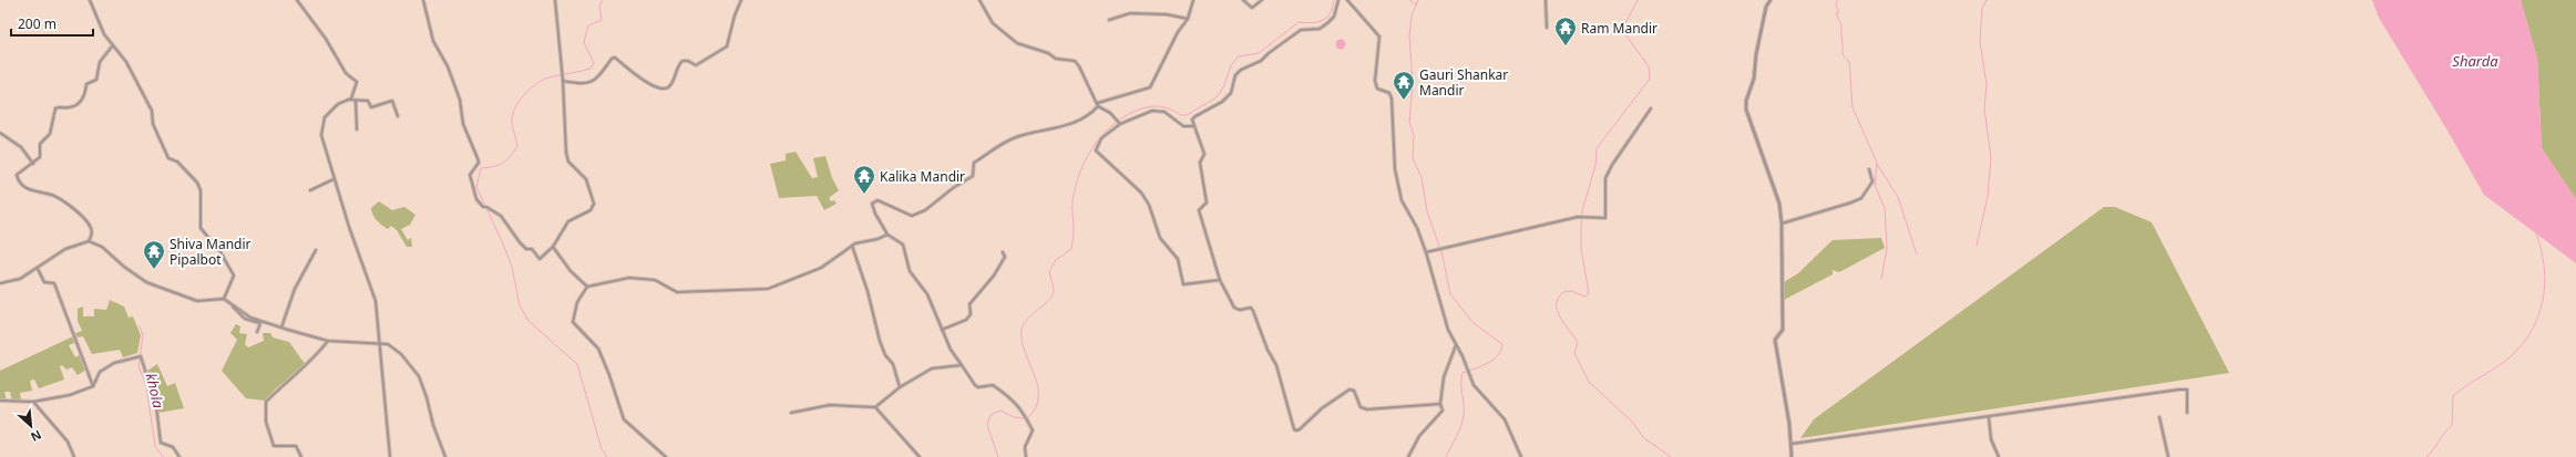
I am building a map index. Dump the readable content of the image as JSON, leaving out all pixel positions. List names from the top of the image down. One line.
{"water":["Sharda","khola"],"places":{"temple":["Ram Mandir","Gauri Shankar Mandir","Kalika Mandir","Shiva Mandir Pipalbot"]},"scale_bar":"200 m","north":"bottom right"}
